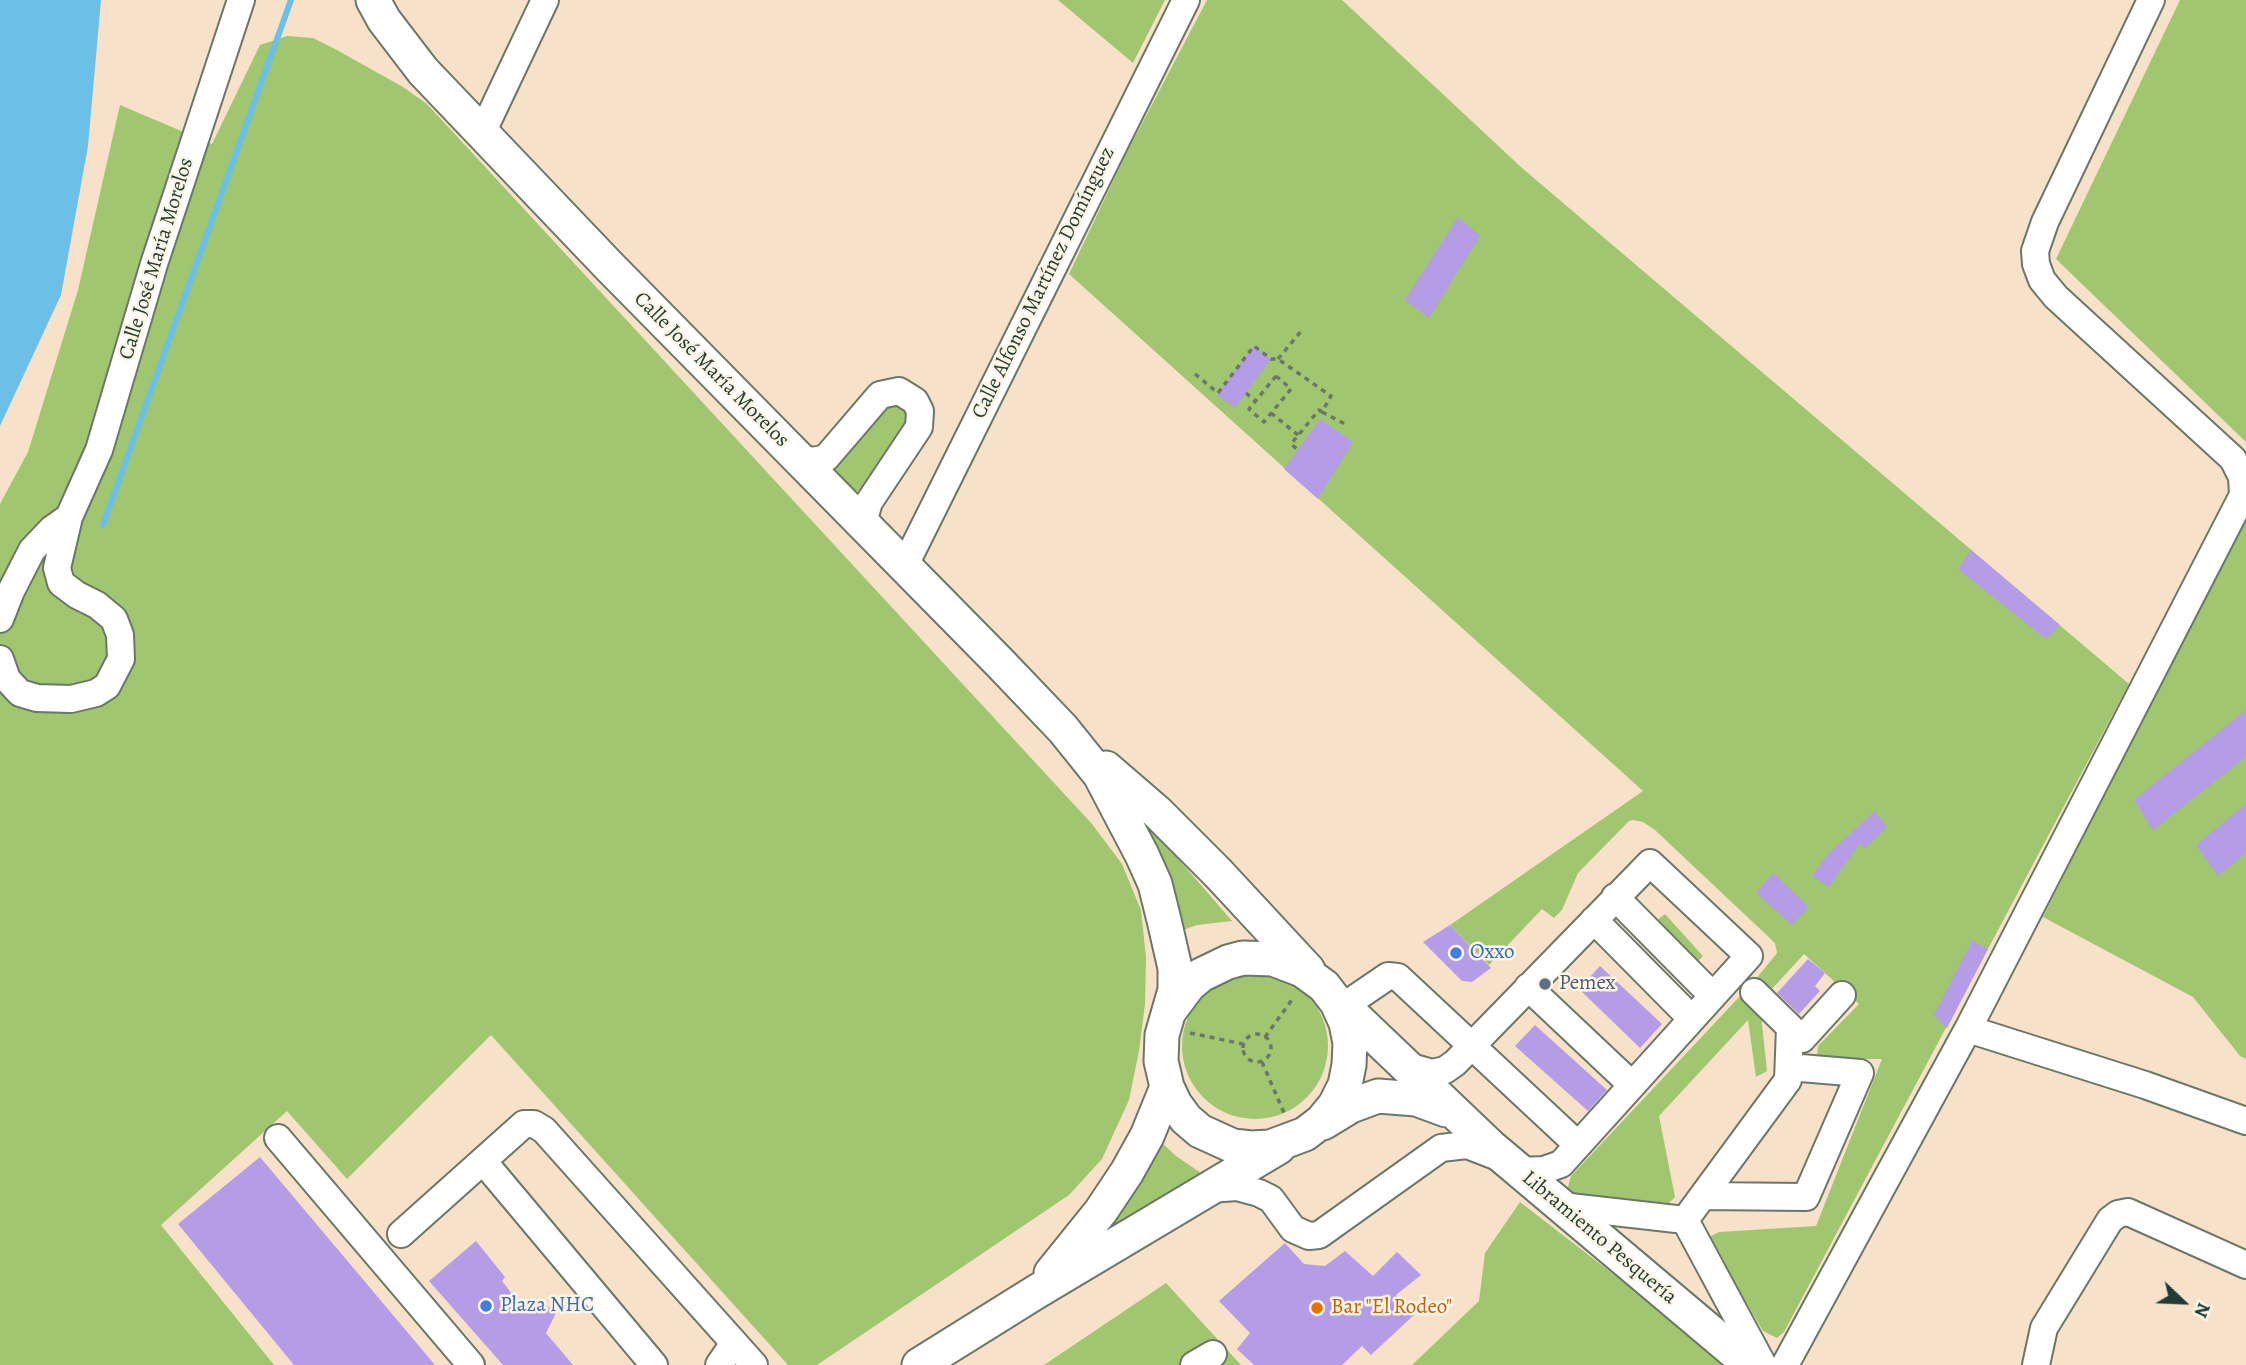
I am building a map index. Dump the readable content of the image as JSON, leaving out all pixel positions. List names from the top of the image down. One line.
{"streets":{"main road":["Calle José María Morelos","Libramiento Pesquería"],"street":["Calle Alfonso Martínez Domínguez"]},"crossings":[["Calle José María Morelos","Calle Alfonso Martínez Domínguez"]],"places":["Oxxo","Pemex","Plaza NHC","Bar \"El Rodeo\""],"north":"bottom right"}
